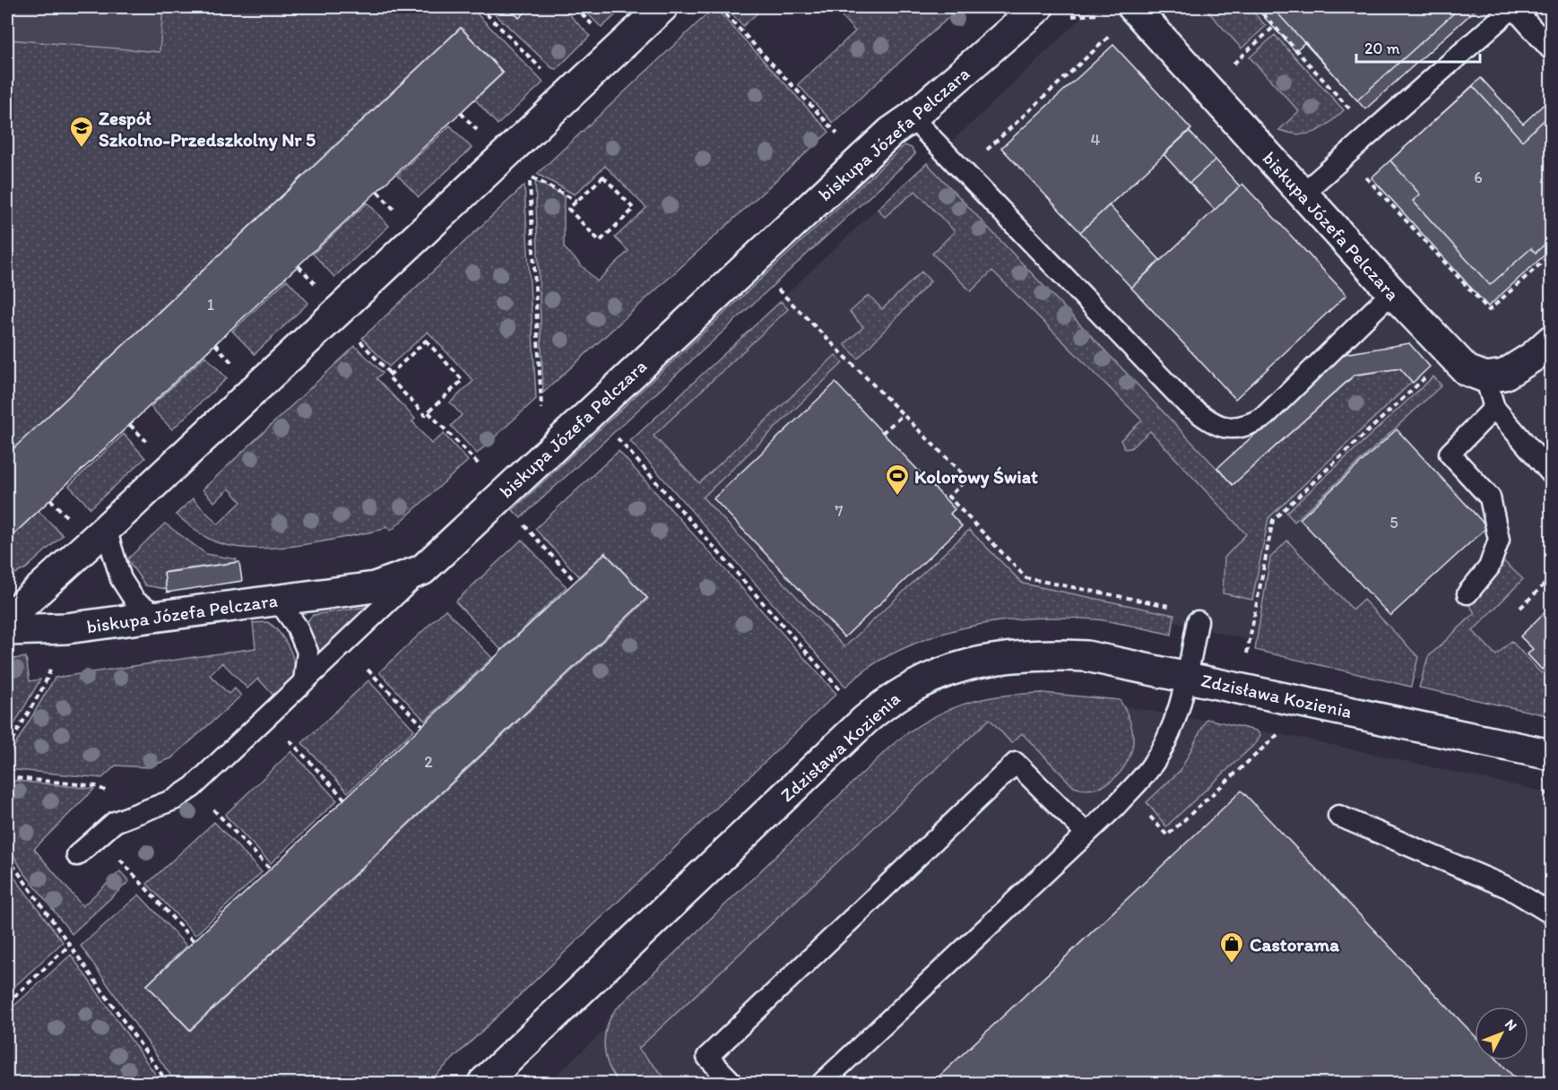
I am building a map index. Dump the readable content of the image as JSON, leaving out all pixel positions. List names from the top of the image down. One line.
{"streets":{"street":["biskupa Józefa Pelczara","Zdzisława Kozienia"]},"places":{"school or university":["Zespół Szkolno-Przedszkolny Nr 5"],"sports":["Kolorowy Świat"],"shop":["Castorama"]},"house_numbers":["4","6","1","7","5","2"],"scale_bar":"20 m","north":"top right"}
